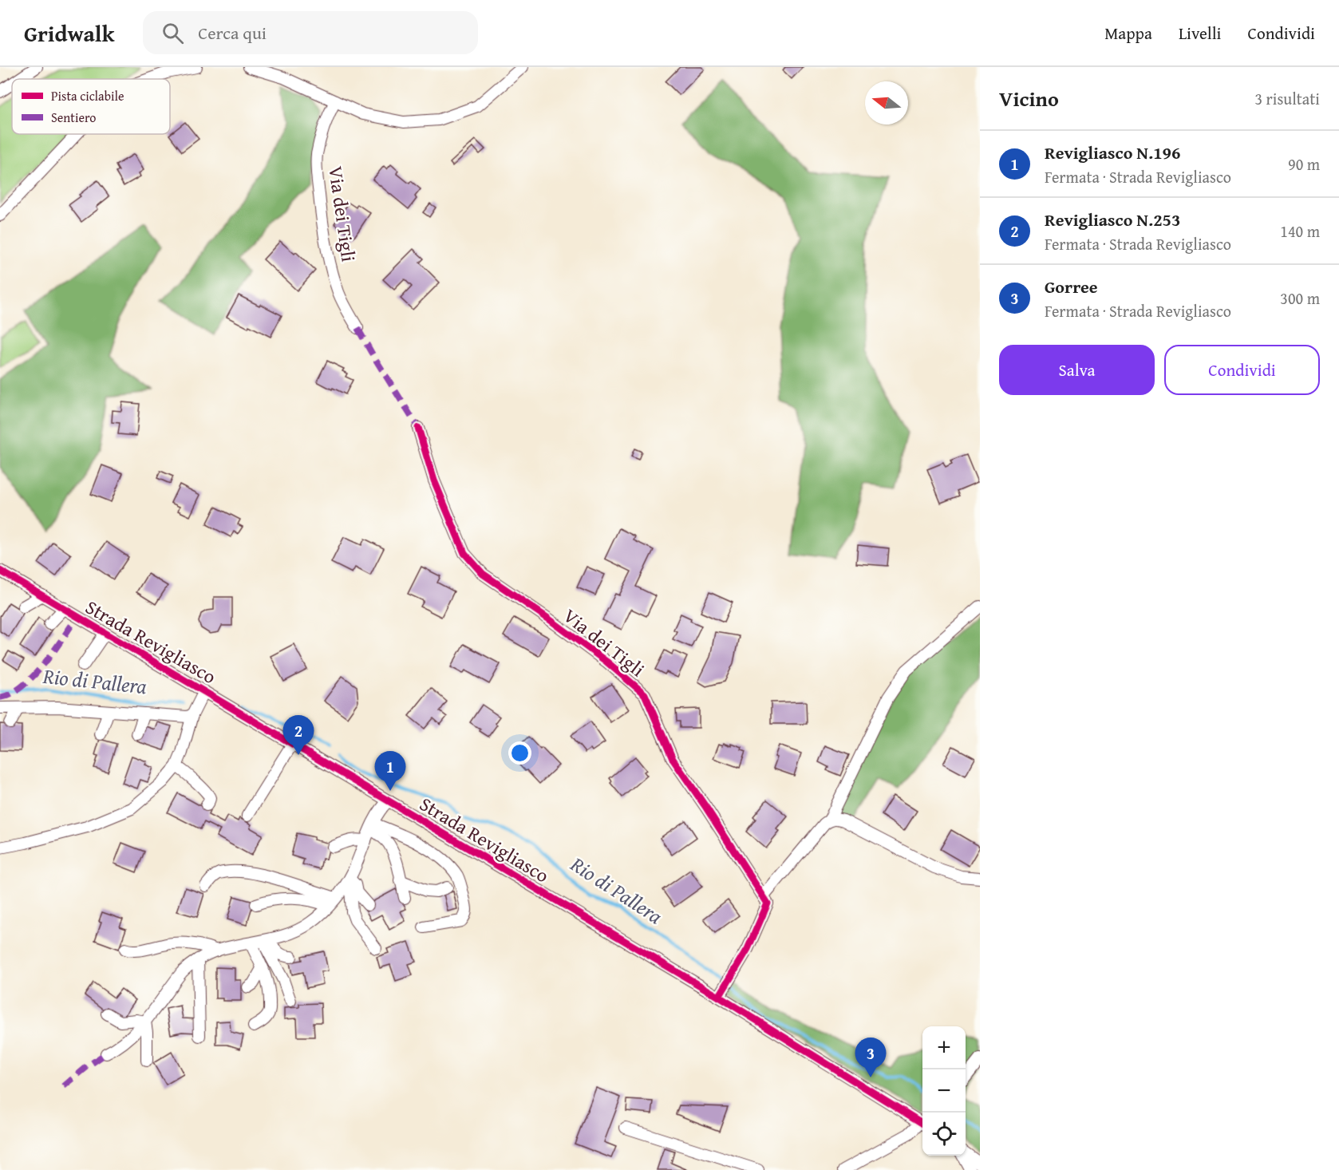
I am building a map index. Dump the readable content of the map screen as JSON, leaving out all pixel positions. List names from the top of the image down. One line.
{"streets":{"street":["Via dei Tigli","Strada Revigliasco"]},"water":["Rio di Pallera"],"legend":["Pista ciclabile","Sentiero"],"north":"left","page":{"header":"Gridwalk","search":"Cerca qui","nav":["Mappa","Livelli","Condividi"],"heading":["Vicino","3 risultati"],"list":[{"mark":"1","name":"Revigliasco N.196","note":"Fermata · Strada Revigliasco","value":"90 m"},{"mark":"2","name":"Revigliasco N.253","note":"Fermata · Strada Revigliasco","value":"140 m"},{"mark":"3","name":"Gorree","note":"Fermata · Strada Revigliasco","value":"300 m"}],"buttons":["Salva","Condividi"],"pins":["2","1","3"],"map_buttons":["+","−"]}}
